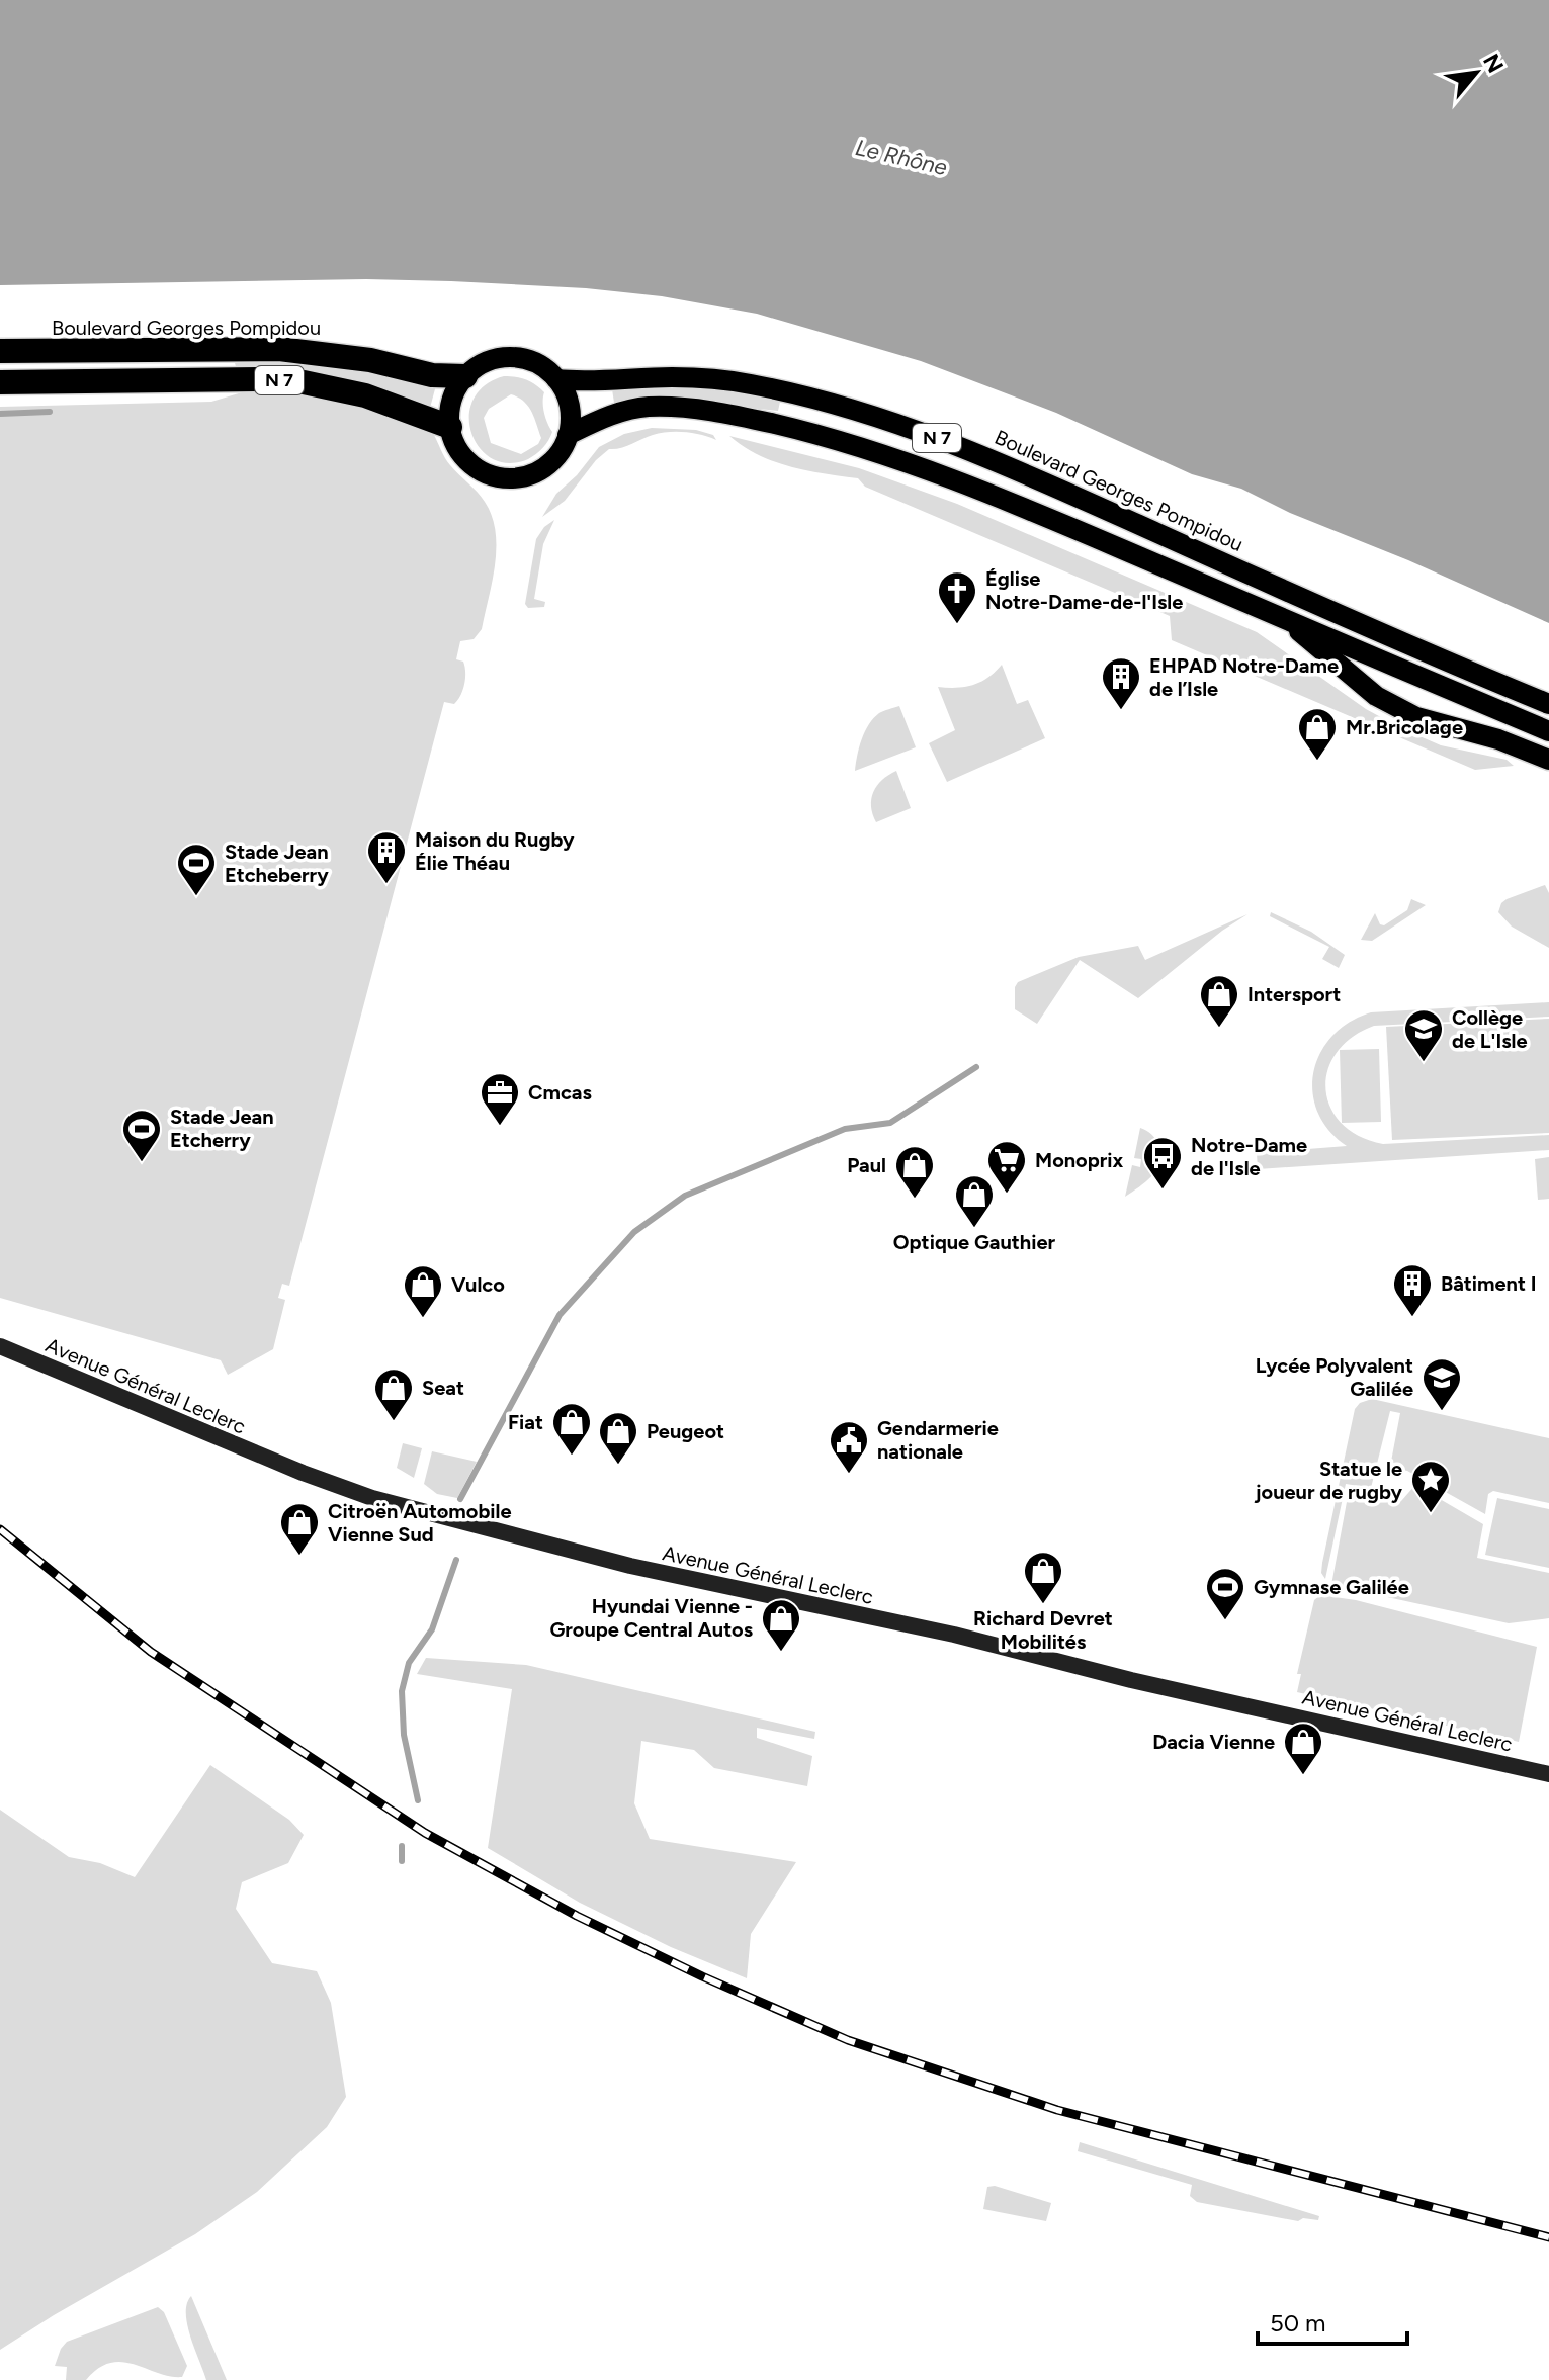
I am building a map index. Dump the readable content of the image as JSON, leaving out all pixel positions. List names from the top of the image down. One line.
{"streets":{"highway":["Boulevard Georges Pompidou","N 7"],"main road":["Avenue Général Leclerc"]},"crossings":[["Boulevard Georges Pompidou","N 7"]],"water":["Le Rhône"],"places":{"church":["Église Notre-Dame-de-l'Isle"],"building":["EHPAD Notre-Dame de l’Isle","Maison du Rugby Élie Théau","Bâtiment I"],"shop":["Mr.Bricolage","Intersport","Paul","Optique Gauthier","Vulco","Seat","Fiat","Peugeot","Citroën Automobile Vienne Sud","Richard Devret Mobilités","Hyundai Vienne - Groupe Central Autos","Dacia Vienne"],"sports":["Stade Jean Etcheberry","Stade Jean Etcherry","Gymnase Galilée"],"school or university":["Collège de L'Isle","Lycée Polyvalent Galilée"],"office":["Cmcas"],"bus stop":["Notre-Dame de l'Isle"],"supermarket":["Monoprix"],"public building":["Gendarmerie nationale"],"place":["Statue le joueur de rugby"]},"scale_bar":"50 m","north":"top right"}
